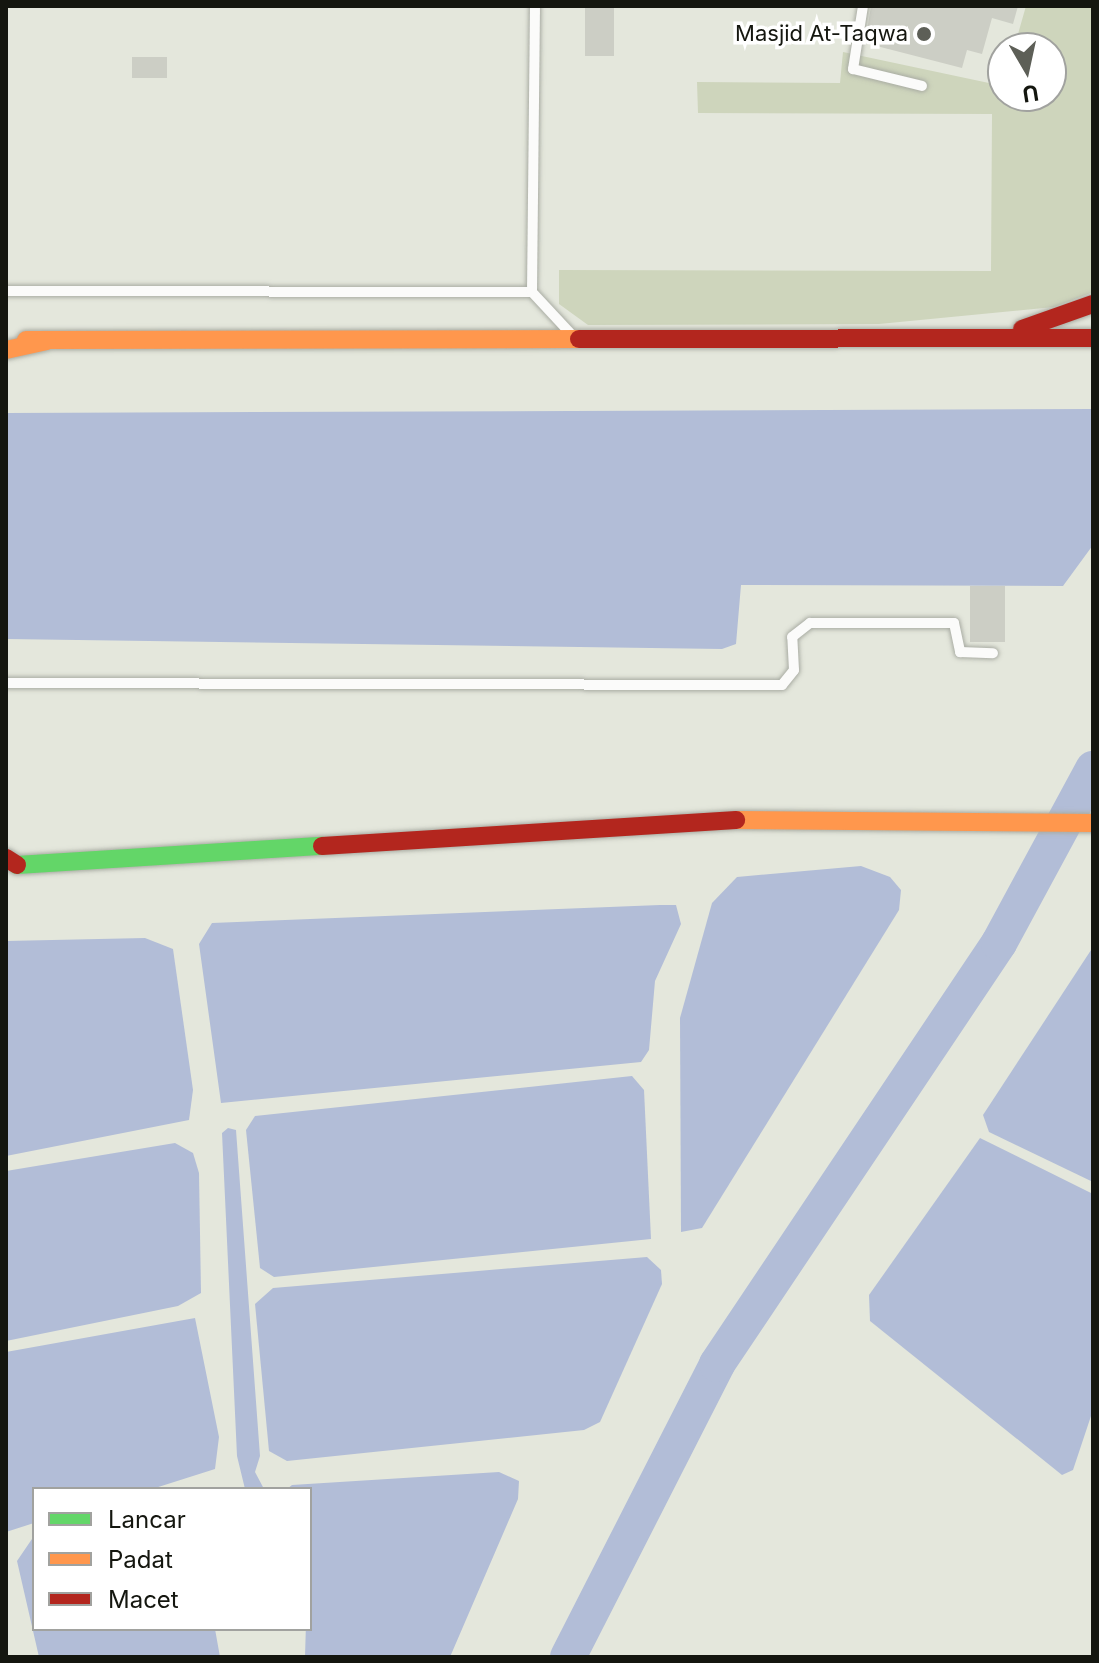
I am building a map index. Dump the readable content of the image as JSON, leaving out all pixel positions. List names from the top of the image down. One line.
{"places":["Masjid At-Taqwa"],"legend":["Lancar","Padat","Macet"],"north":"bottom"}
